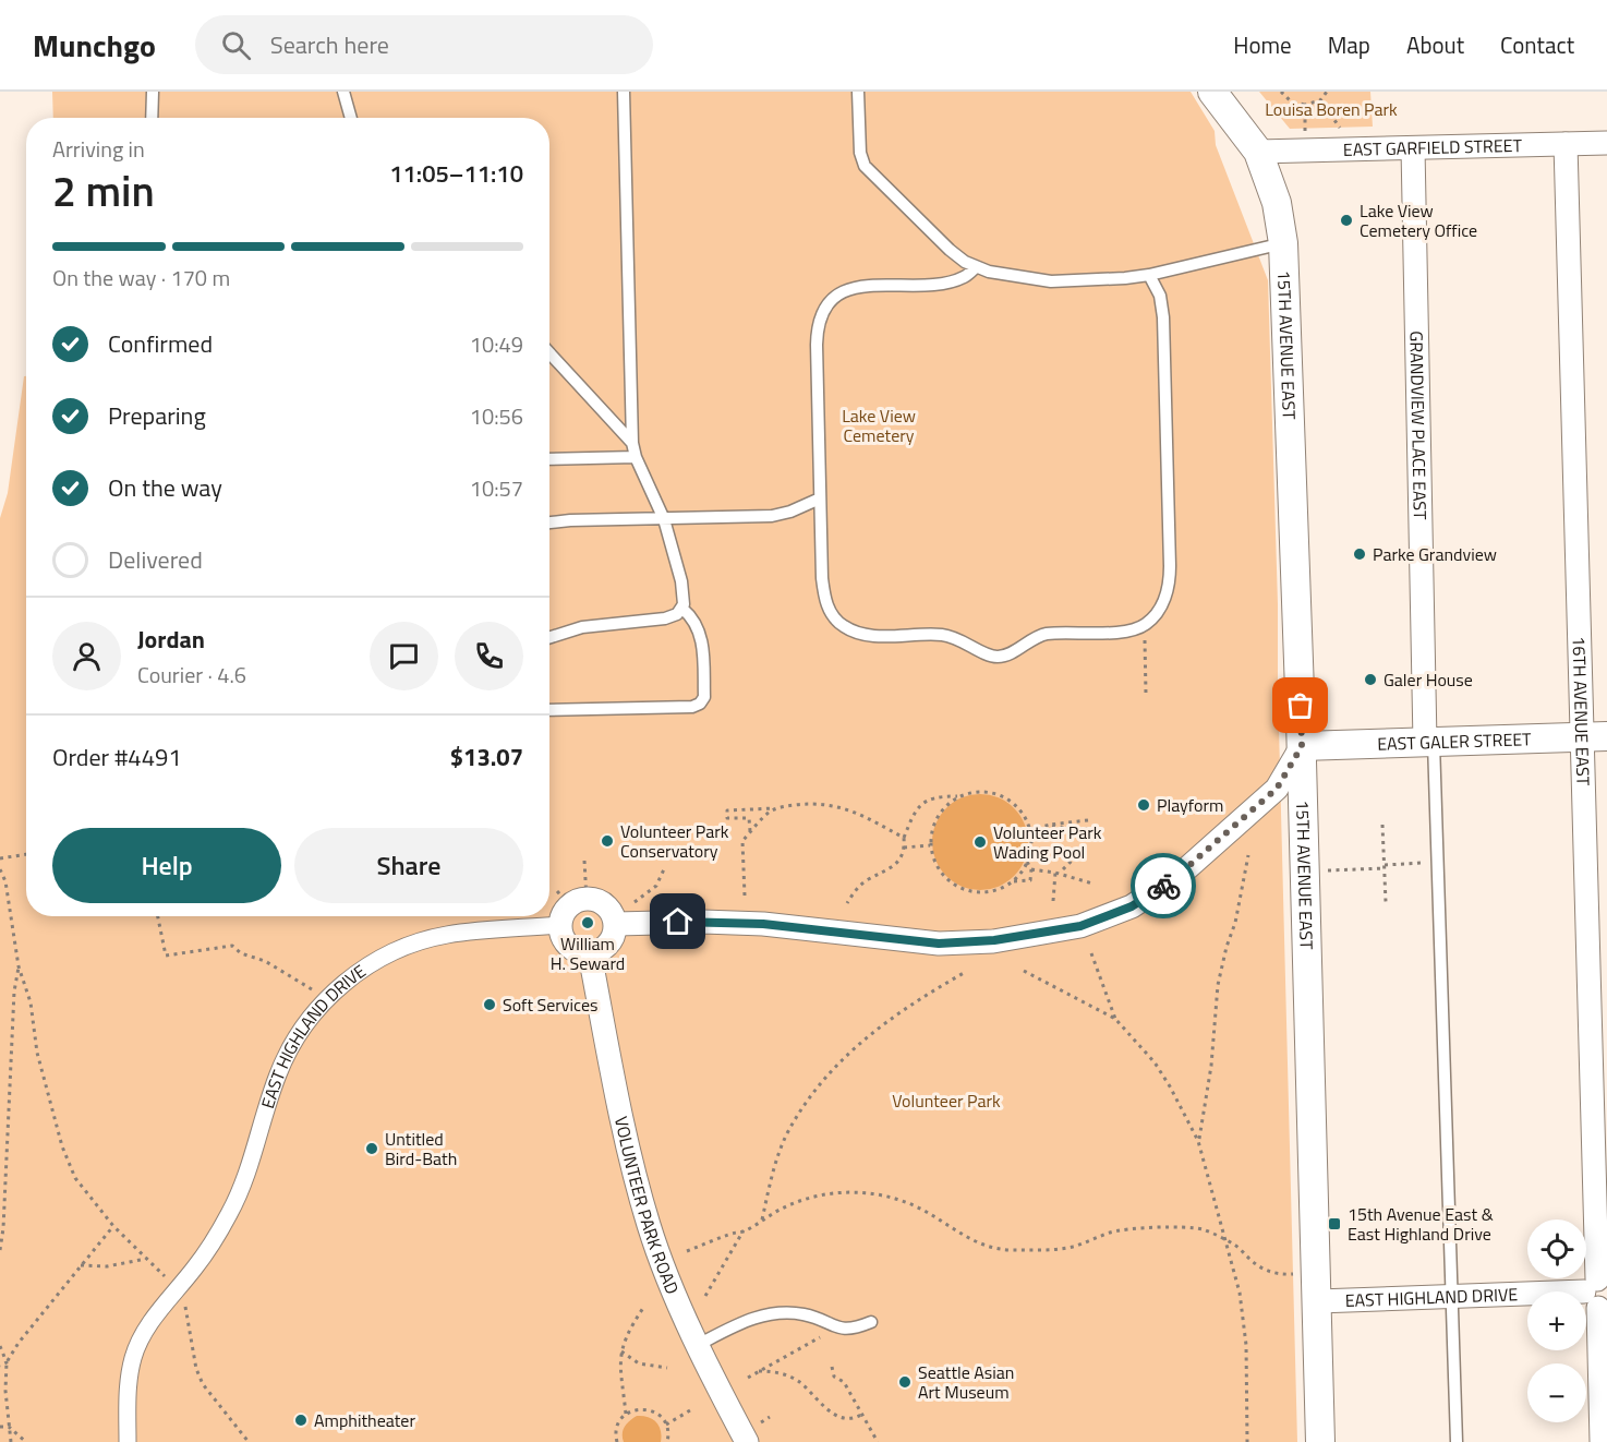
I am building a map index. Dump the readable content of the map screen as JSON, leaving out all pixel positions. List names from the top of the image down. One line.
{"streets":{"street":["EAST GARFIELD STREET","15TH AVENUE EAST","GRANDVIEW PLACE EAST","16TH AVENUE EAST","EAST GALER STREET","EAST HIGHLAND DRIVE","VOLUNTEER PARK ROAD"]},"crossings":[["EAST GARFIELD STREET","15TH AVENUE EAST"],["EAST GARFIELD STREET","GRANDVIEW PLACE EAST"],["EAST GARFIELD STREET","16TH AVENUE EAST"],["15TH AVENUE EAST","EAST GALER STREET"],["15TH AVENUE EAST","EAST HIGHLAND DRIVE"],["GRANDVIEW PLACE EAST","EAST GALER STREET"],["16TH AVENUE EAST","EAST GALER STREET"],["16TH AVENUE EAST","EAST HIGHLAND DRIVE"],["EAST HIGHLAND DRIVE","VOLUNTEER PARK ROAD"]],"parks":["Louisa Boren Park","Lake View Cemetery","Volunteer Park"],"places":{"other":["Lake View Cemetery Office","Parke Grandview","Galer House","Playform","Volunteer Park Conservatory","Volunteer Park Wading Pool","William H. Seward","Soft Services","Untitled Bird-Bath","Seattle Asian Art Museum","Amphitheater"],"transit":["15th Avenue East & East Highland Drive"]},"page":{"header":"Munchgo","search":"Search here","nav":["Home","Map","About","Contact"],"heading":["2 min","Arriving in","11:05–11:10"],"panel":["Jordan","Courier · 4.6","Order #4491","$13.07"],"bar":"On the way · 170 m","list":[["Confirmed","10:49"],["Preparing","10:56"],["On the way","10:57"],"Delivered"],"buttons":["Help","Share"],"map_buttons":["+","−"]}}
